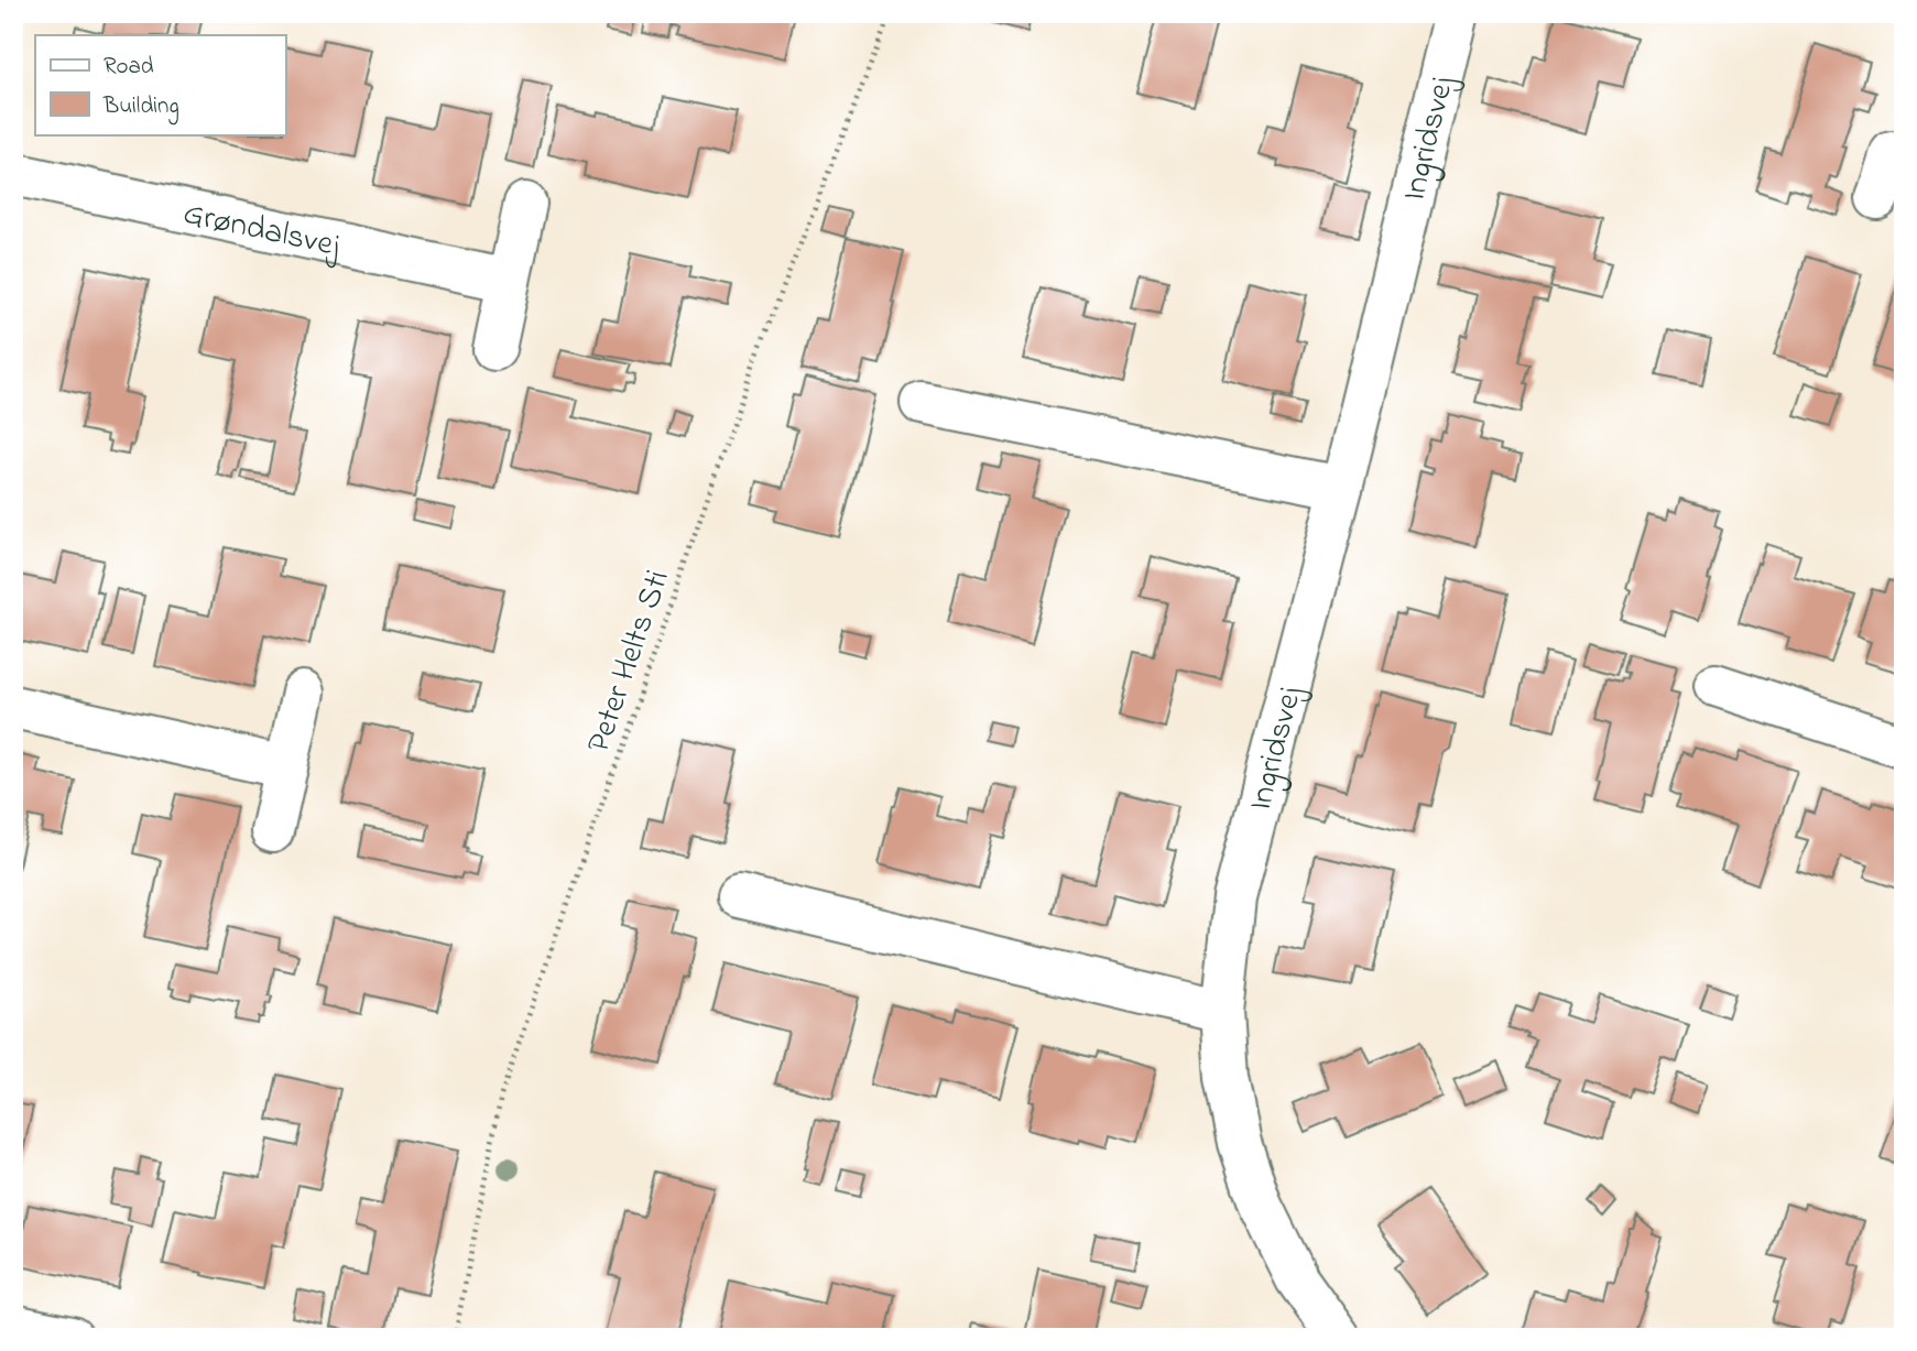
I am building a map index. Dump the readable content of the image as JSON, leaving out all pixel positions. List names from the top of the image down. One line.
{"streets":{"street":["Ingridsvej","Grøndalsvej"],"path":["Peter Helts Sti"]},"legend":["Road","Building"]}
